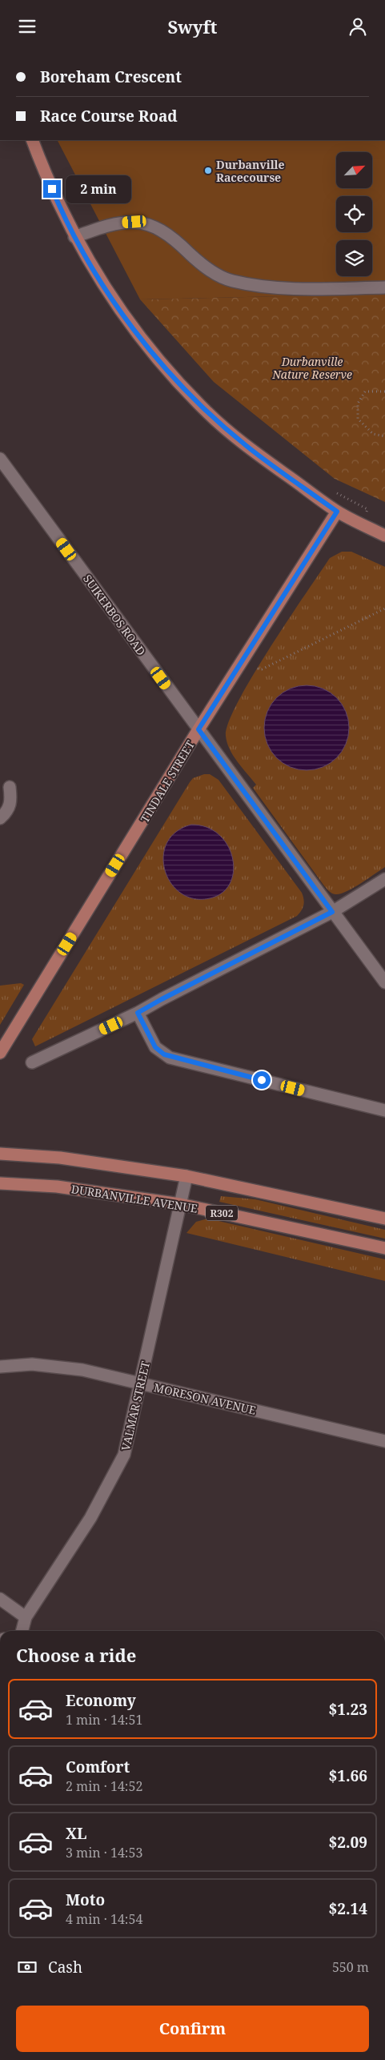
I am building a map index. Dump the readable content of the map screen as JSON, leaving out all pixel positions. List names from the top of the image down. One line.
{"streets":{"main road":["TINDALE STREET","DURBANVILLE AVENUE","R302"],"street":["SUIKERBOS ROAD","MORESON AVENUE","VALMAR STREET"]},"crossings":[["SUIKERBOS ROAD","TINDALE STREET"],["DURBANVILLE AVENUE","VALMAR STREET"],["MORESON AVENUE","VALMAR STREET"]],"parks":["Durbanville Nature Reserve"],"places":["Durbanville Racecourse"],"north":"top right","page":{"header":"Swyft","banner":["Boreham Crescent","Race Course Road"],"bubble":"2 min","heading":"Choose a ride","list":[{"name":"Economy","note":"1 min · 14:51","value":"$1.23"},{"name":"Comfort","note":"2 min · 14:52","value":"$1.66"},{"name":"XL","note":"3 min · 14:53","value":"$2.09"},{"name":"Moto","note":"4 min · 14:54","value":"$2.14"}],"pay":["Cash","550 m"],"buttons":"Confirm"}}
